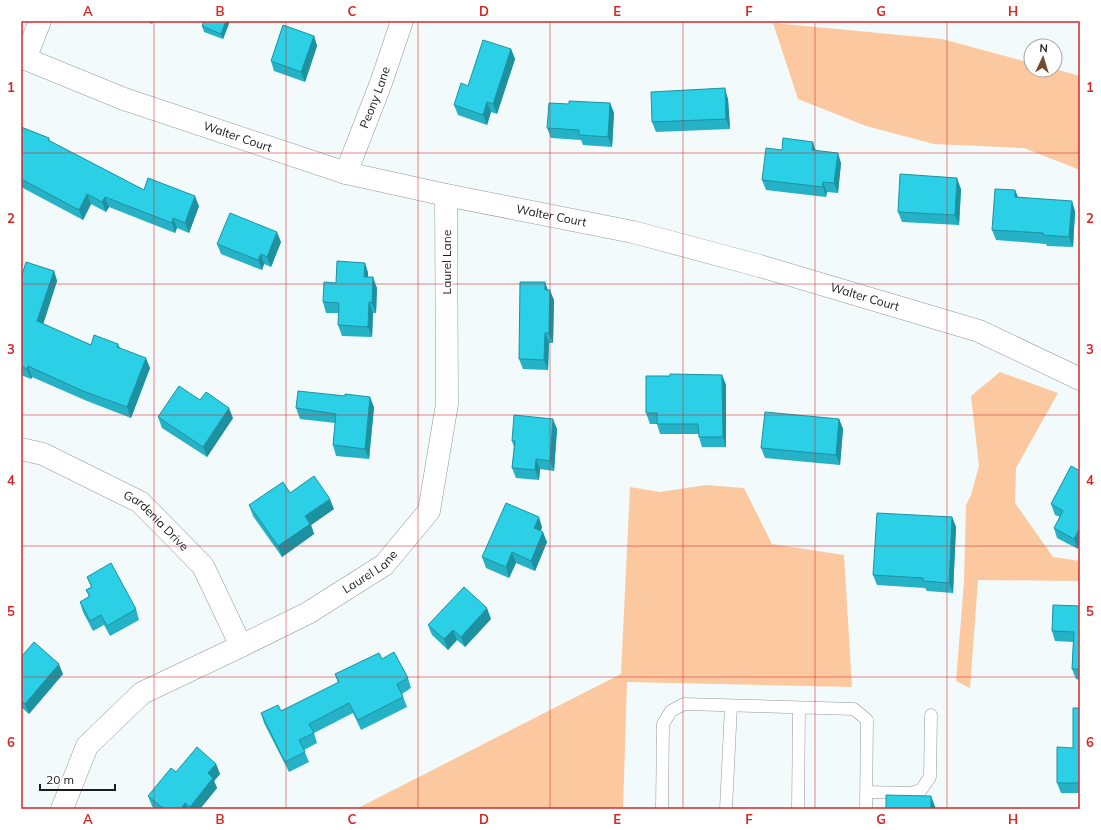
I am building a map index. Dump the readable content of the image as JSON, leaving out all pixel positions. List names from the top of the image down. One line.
{"streets":{"street":["Peony Lane","Walter Court","Laurel Lane","Gardenia Drive"]},"crossings":[["Peony Lane","Walter Court"],["Walter Court","Laurel Lane"],["Laurel Lane","Gardenia Drive"]],"scale_bar":"20 m","north":"top","grid":{"columns":["A","B","C","D","E","F","G","H"],"rows":["1","2","3","4","5","6"]}}
